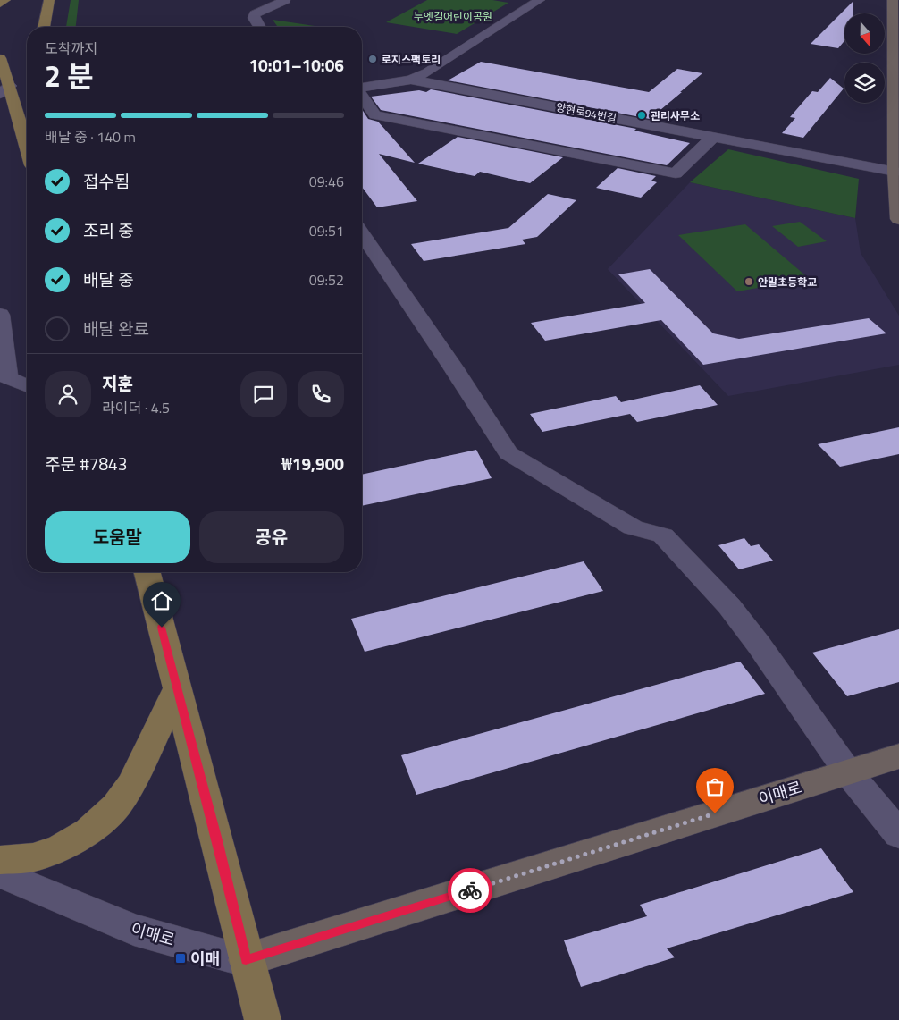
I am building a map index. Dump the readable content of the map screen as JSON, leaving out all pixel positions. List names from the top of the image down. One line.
{"streets":{"main road":["이매로"],"street":["양현로94번길"]},"parks":["누엣길어린이공원"],"places":{"other":["로지스팩토리","관리사무소","안말초등학교"],"transit":["이매"]},"north":"bottom","page":{"heading":["2 분","도착까지","10:01–10:06"],"panel":["지훈","라이더 · 4.5","주문 #7843","₩19,900"],"bar":"배달 중 · 140 m","list":[["접수됨","09:46"],["조리 중","09:51"],["배달 중","09:52"],"배달 완료"],"buttons":["도움말","공유"]}}
